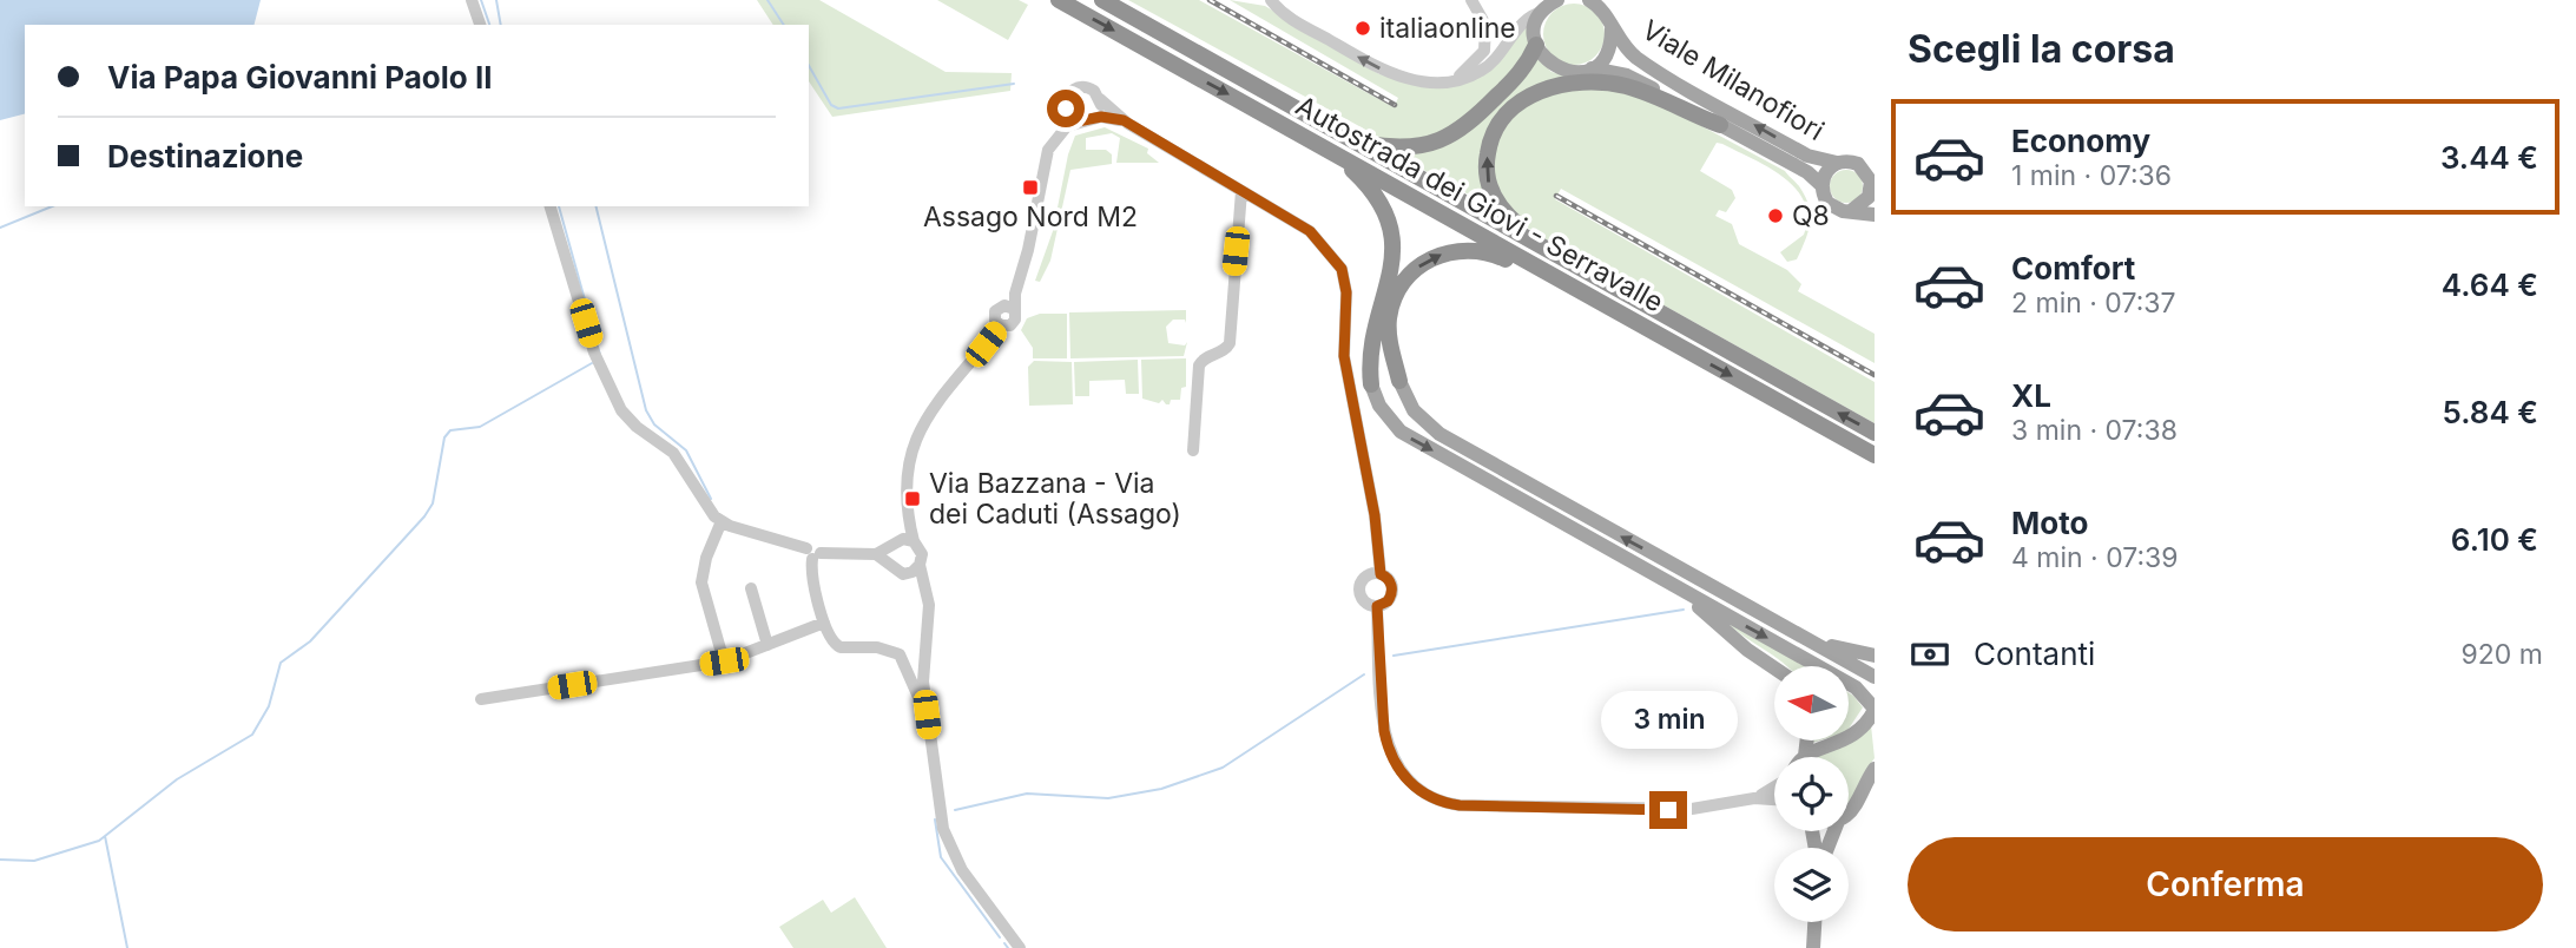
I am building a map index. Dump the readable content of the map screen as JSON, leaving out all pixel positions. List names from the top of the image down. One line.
{"streets":{"highway":["Autostrada dei Giovi - Serravalle"],"main road":["Viale Milanofiori"]},"places":{"other":["italiaonline","Q8"],"transit":["Assago Nord M2","Via Bazzana - Via dei Caduti (Assago)"]},"north":"left","page":{"heading":"Scegli la corsa","banner":["Via Papa Giovanni Paolo II","Destinazione"],"list":[{"name":"Economy","note":"1 min · 07:36","value":"3.44 €"},{"name":"Comfort","note":"2 min · 07:37","value":"4.64 €"},{"name":"XL","note":"3 min · 07:38","value":"5.84 €"},{"name":"Moto","note":"4 min · 07:39","value":"6.10 €"}],"pay":["Contanti","920 m"],"bubble":"3 min","buttons":"Conferma"}}
